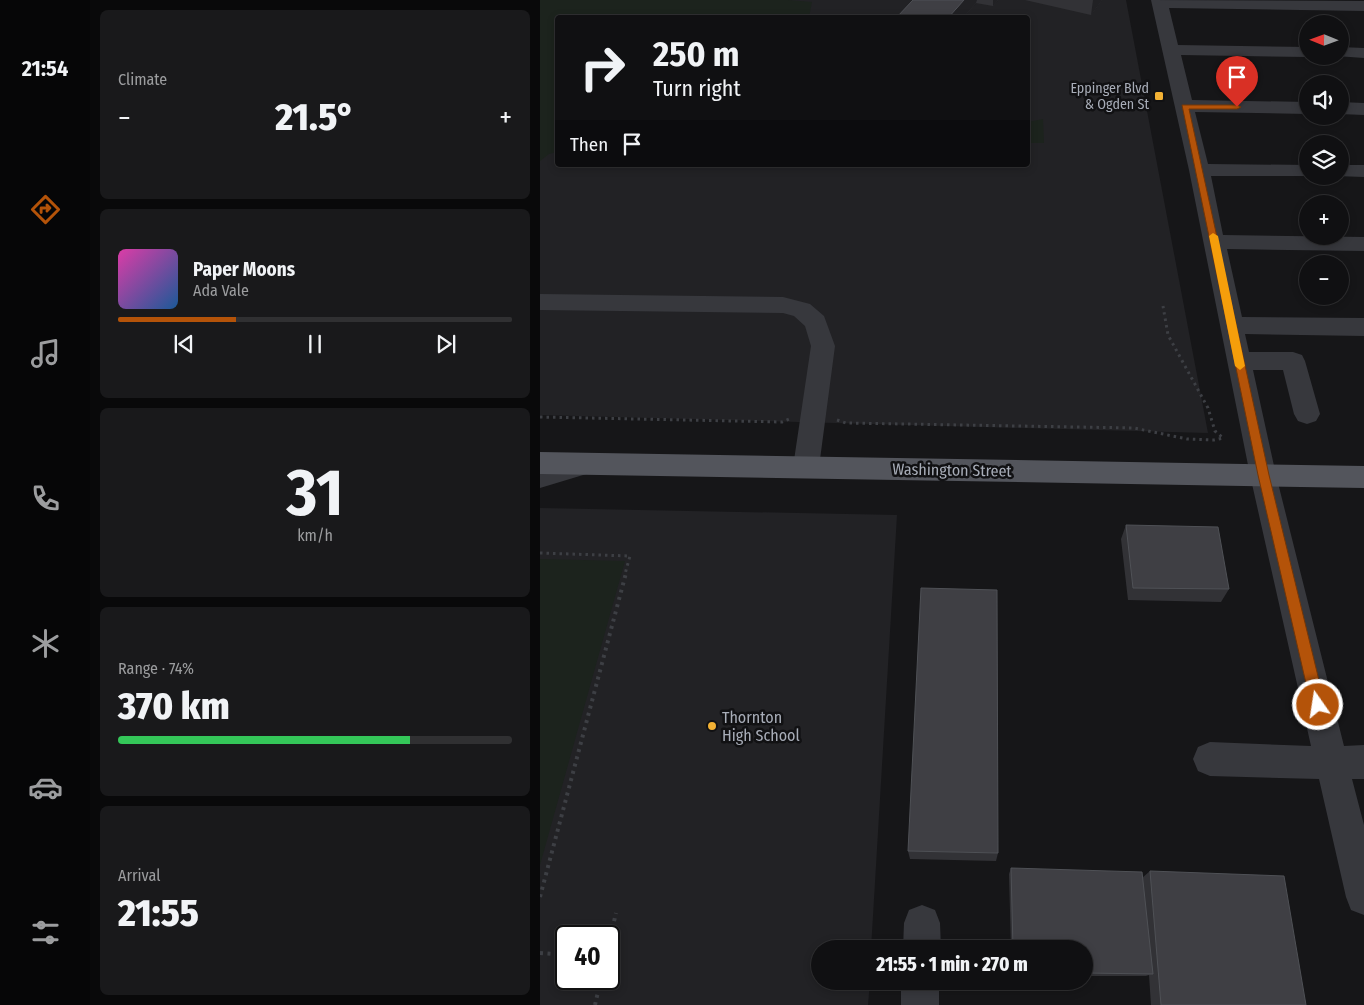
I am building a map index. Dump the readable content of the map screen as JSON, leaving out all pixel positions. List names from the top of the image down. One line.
{"streets":{"main road":["Washington Street"]},"places":{"transit":["Eppinger Blvd & Ogden St"],"other":["Thornton High School"]},"north":"left","page":{"tabs":"21:54","tile":["Climate",["31","km/h"],["Range · 74%","370 km"],["Arrival","21:55"]],"map_buttons":["+","−"],"turn":["250 m","Turn right"],"heat":["−","21.5°","+"],"then":"Then","song":["Paper Moons","Ada Vale"],"limit":"40","trip":"21:55 · 1 min · 270 m"}}
